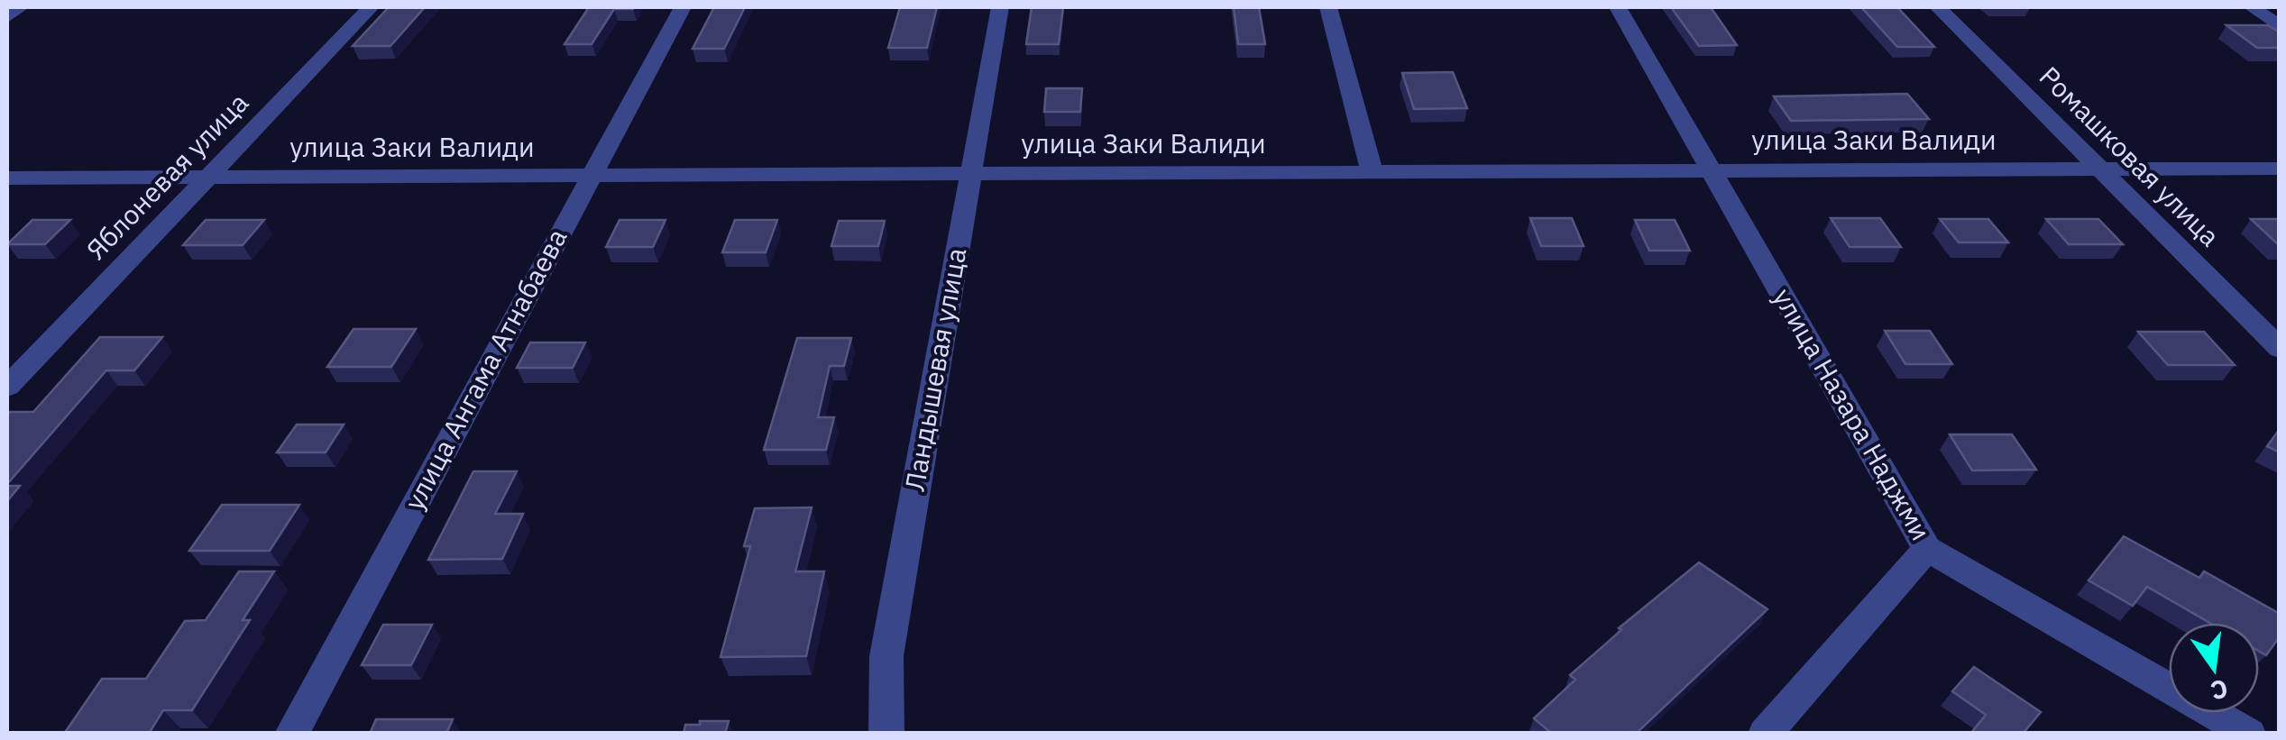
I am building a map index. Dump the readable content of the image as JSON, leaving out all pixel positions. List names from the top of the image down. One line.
{"streets":{"street":["улица Заки Валиди","Ромашковая улица","Яблоневая улица","улица Ангама Атнабаева","Ландышевая улица","улица Назара Наджми"]},"crossings":[["улица Заки Валиди","Ромашковая улица"],["улица Заки Валиди","Яблоневая улица"],["улица Заки Валиди","улица Ангама Атнабаева"],["улица Заки Валиди","Ландышевая улица"],["улица Заки Валиди","улица Назара Наджми"]],"north":"bottom"}
